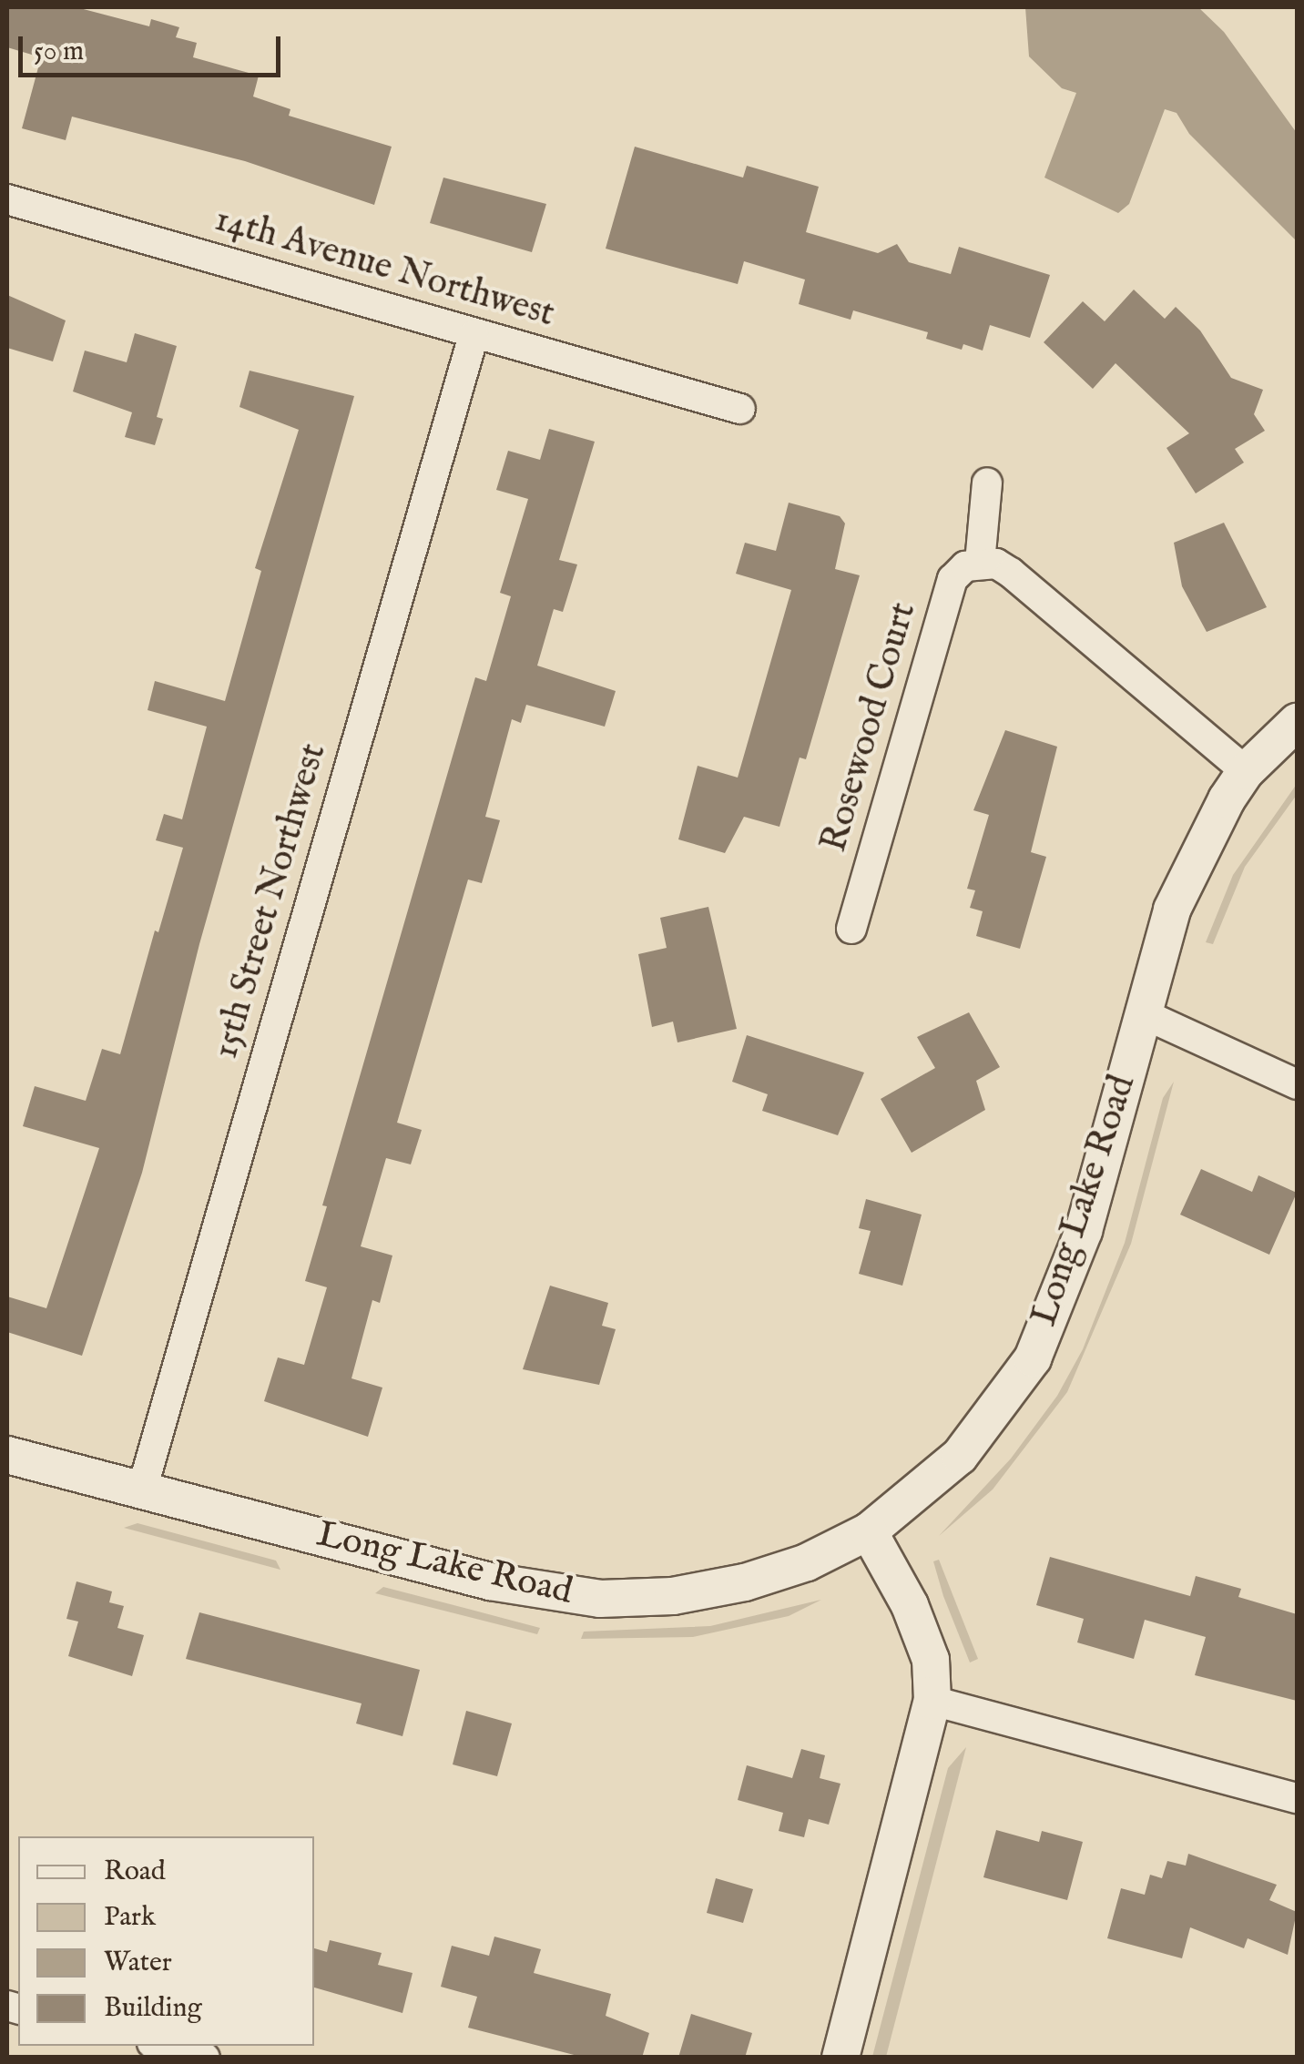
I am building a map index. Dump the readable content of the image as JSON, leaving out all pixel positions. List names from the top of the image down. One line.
{"streets":{"street":["14th Avenue Northwest","Rosewood Court","15th Street Northwest","Long Lake Road"]},"crossings":[["14th Avenue Northwest","15th Street Northwest"],["15th Street Northwest","Long Lake Road"]],"legend":["Road","Park","Water","Building"],"scale_bar":"50 m"}
